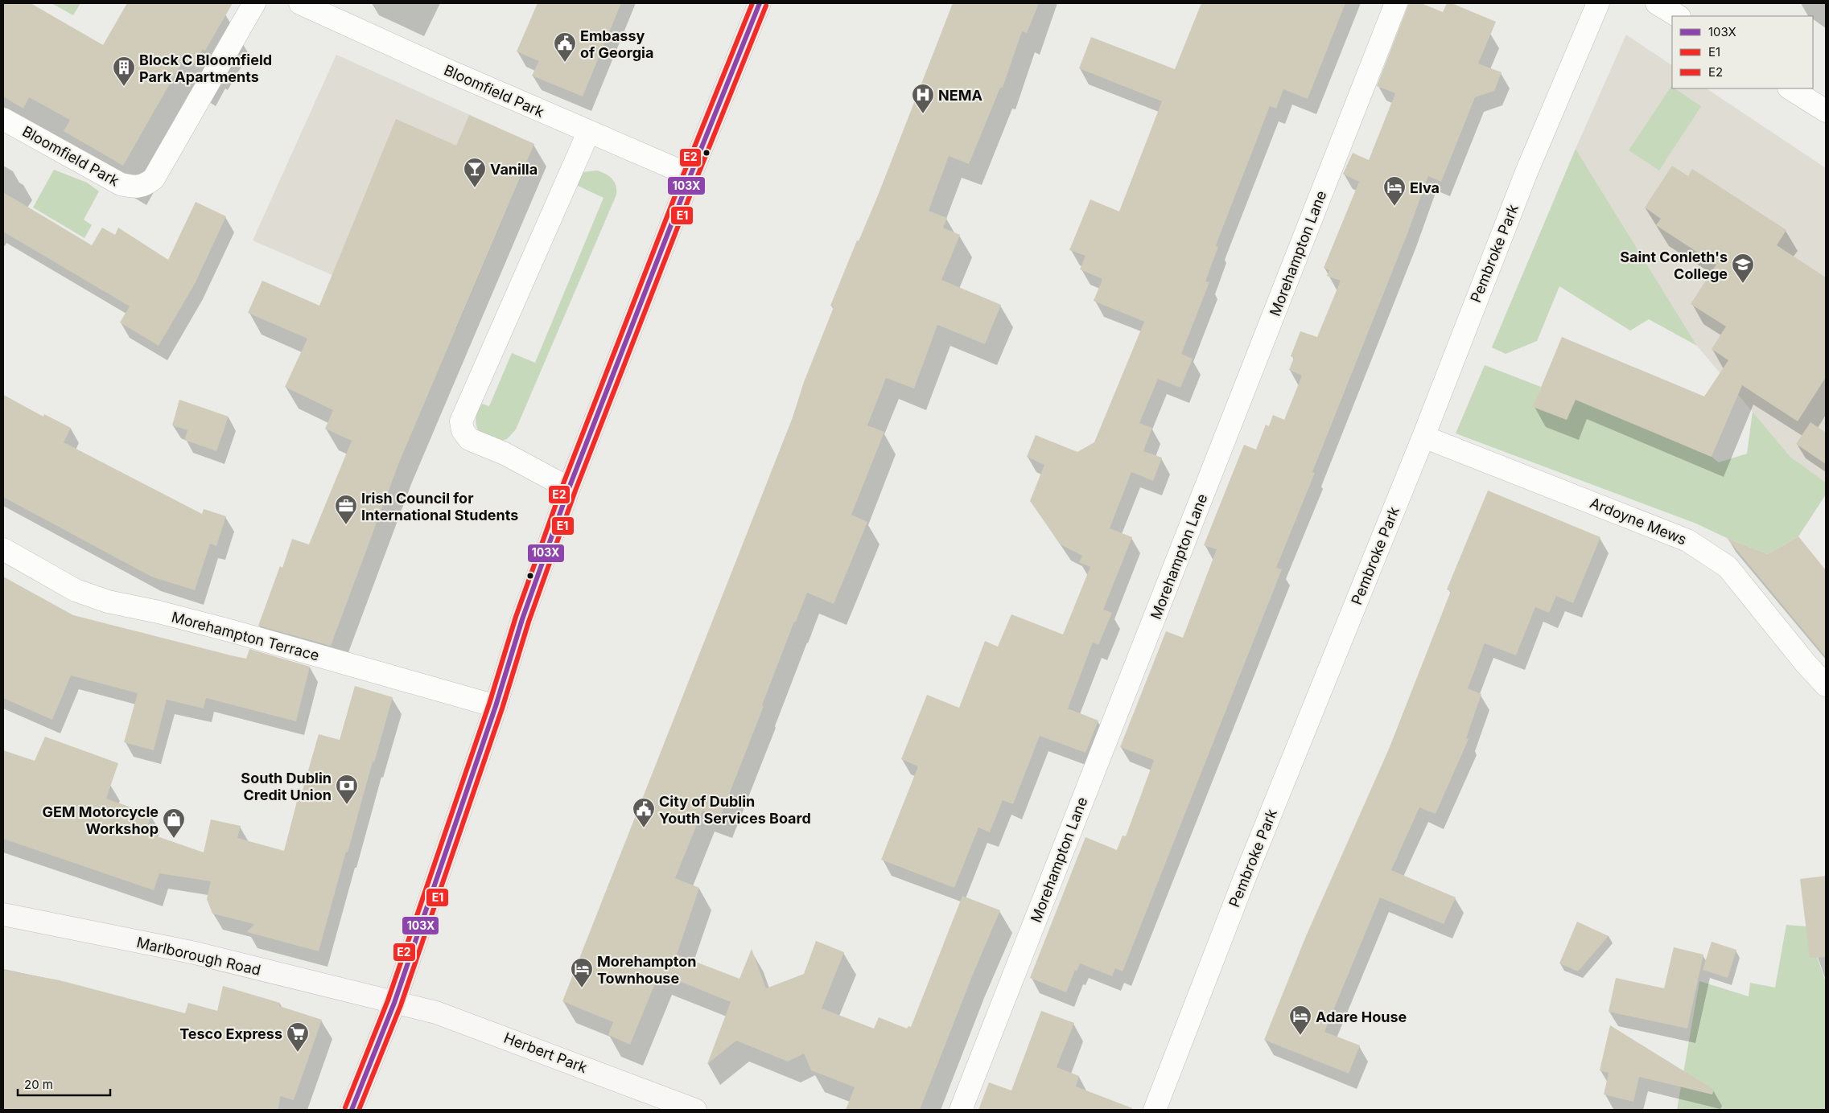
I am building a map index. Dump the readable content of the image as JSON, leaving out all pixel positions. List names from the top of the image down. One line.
{"streets":{"main road":["Marlborough Road","Herbert Park"],"street":["Bloomfield Park","Morehampton Lane","Pembroke Park","Ardoyne Mews","Morehampton Terrace"]},"crossings":[["Pembroke Park","Ardoyne Mews"],["Marlborough Road","Herbert Park"]],"places":{"public building":["Embassy of Georgia","City of Dublin Youth Services Board"],"building":["Block C Bloomfield Park Apartments"],"hospital":["NEMA"],"bar":["Vanilla"],"hotel":["Elva","Morehampton Townhouse","Adare House"],"school or university":["Saint Conleth's College"],"office":["Irish Council for International Students"],"bank":["South Dublin Credit Union"],"shop":["GEM Motorcycle Workshop"],"supermarket":["Tesco Express"]},"lines":["transit line 103X","transit line E2","transit line E1"],"legend":["103X","E1","E2"],"scale_bar":"20 m"}
